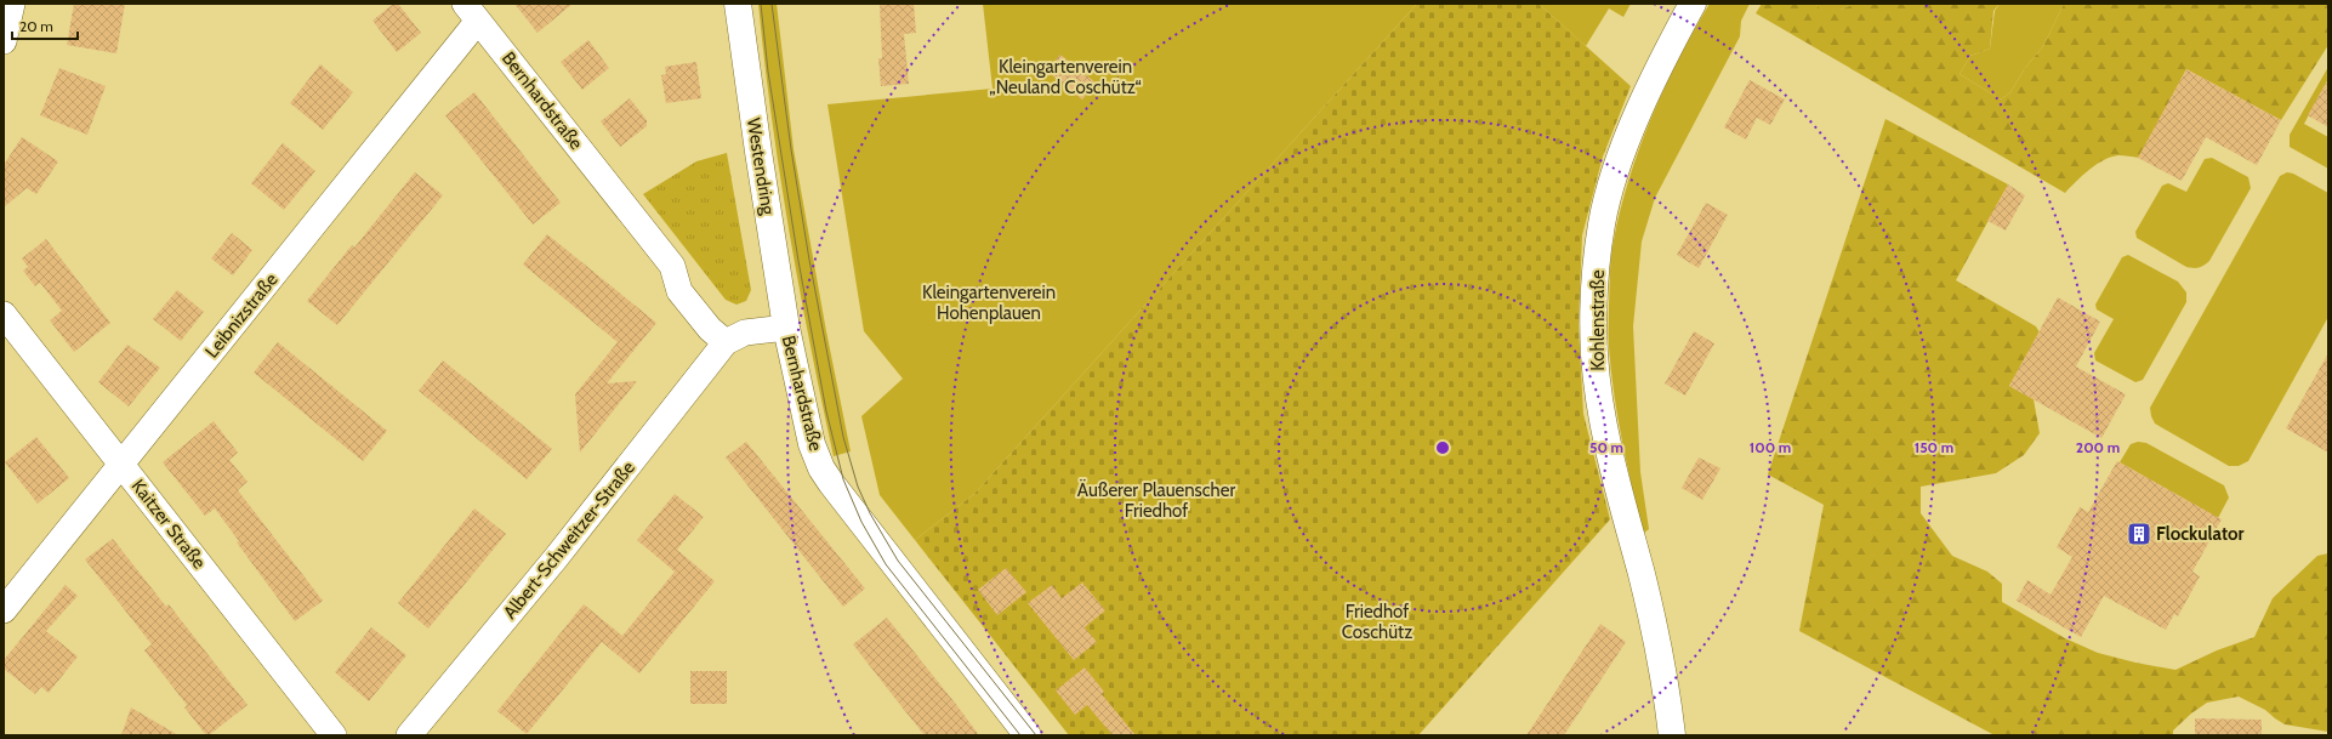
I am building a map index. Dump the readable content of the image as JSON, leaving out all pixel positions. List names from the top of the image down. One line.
{"streets":{"street":["Bernhardstraße","Westendring","Leibnizstraße","Kohlenstraße","Kaitzer Straße","Albert-Schweitzer-Straße"]},"crossings":[["Bernhardstraße","Westendring"],["Bernhardstraße","Leibnizstraße"],["Bernhardstraße","Albert-Schweitzer-Straße"],["Leibnizstraße","Kaitzer Straße"]],"parks":["Kleingartenverein „Neuland Coschütz“","Kleingartenverein Hohenplauen","Äußerer Plauenscher Friedhof","Friedhof Coschütz"],"places":{"building":["Flockulator"]},"scale_bar":"20 m","rings":["50 m","100 m","150 m","200 m"]}
